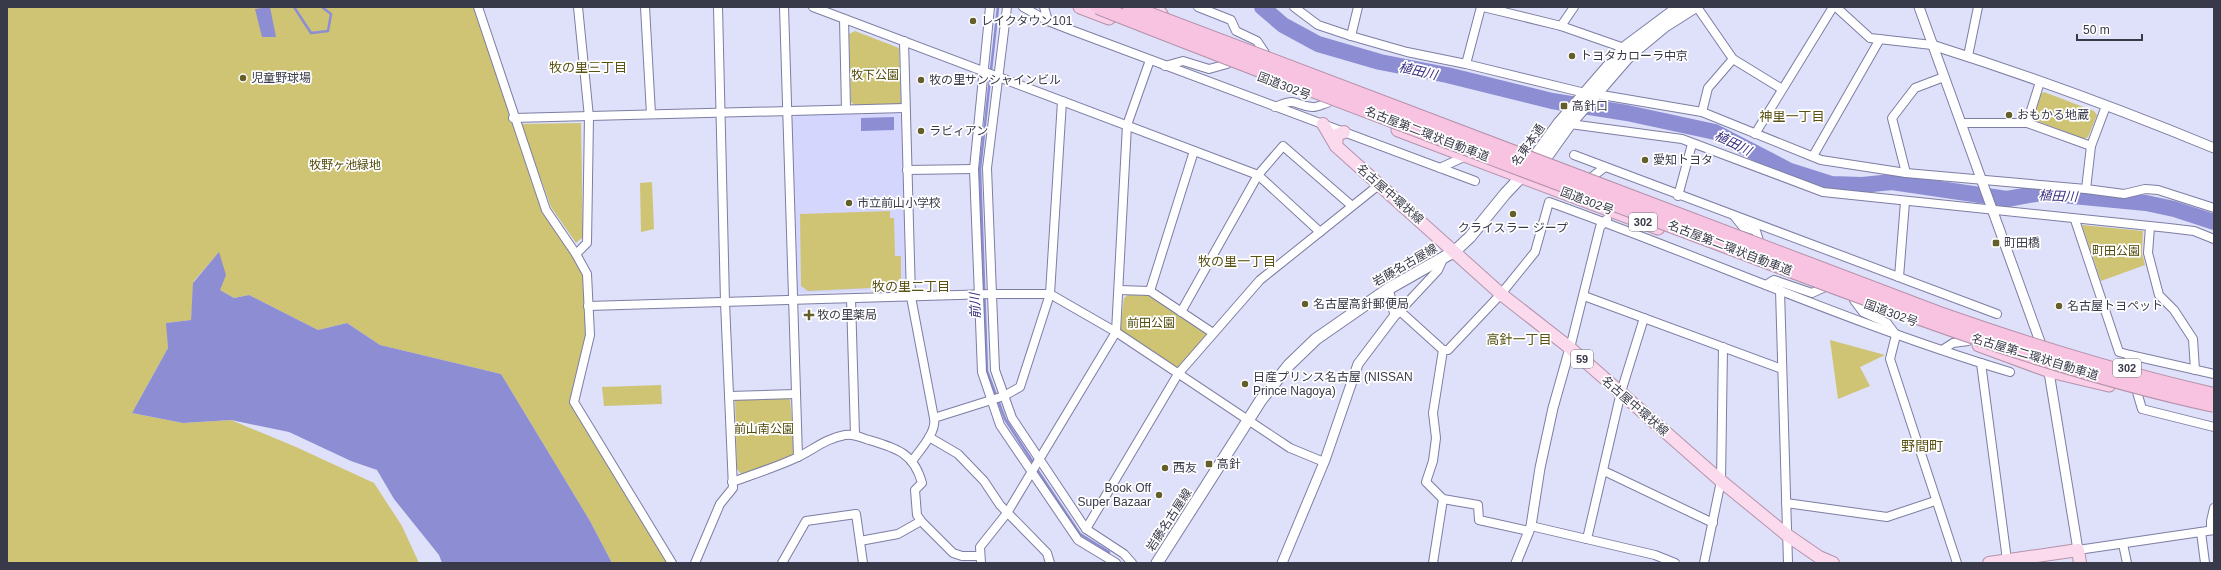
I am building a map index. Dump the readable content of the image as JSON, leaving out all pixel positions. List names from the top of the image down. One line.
{"streets":{"highway":["国道302号","名古屋第二環状自動車道","302"],"main road":["名東本通","名古屋中環状線","岩藤名古屋線","59"]},"crossings":[["国道302号","名東本通"],["国道302号","岩藤名古屋線"],["名東本通","岩藤名古屋線"],["名古屋中環状線","岩藤名古屋線"]],"districts":["牧の里三丁目","神里一丁目","牧の里一丁目","牧の里二丁目","高針一丁目","野間町"],"water":["植田川","前川"],"parks":["牧下公園","牧野ヶ池緑地","町田公園","前田公園","前山南公園"],"places":{"other":["レイクタウン101","トヨタカローラ中京","児童野球場","牧の里サンシャインビル","おもかる地蔵","ラビィアン","愛知トヨタ","市立前山小学校","クライスラー ジープ","名古屋高針郵便局","名古屋トヨペット","日産プリンス名古屋 (NISSAN Prince Nagoya)","西友","Book Off Super Bazaar"],"transit":["高針口","町田橋","高針"],"health":["牧の里薬局"]},"scale_bar":"50 m"}
